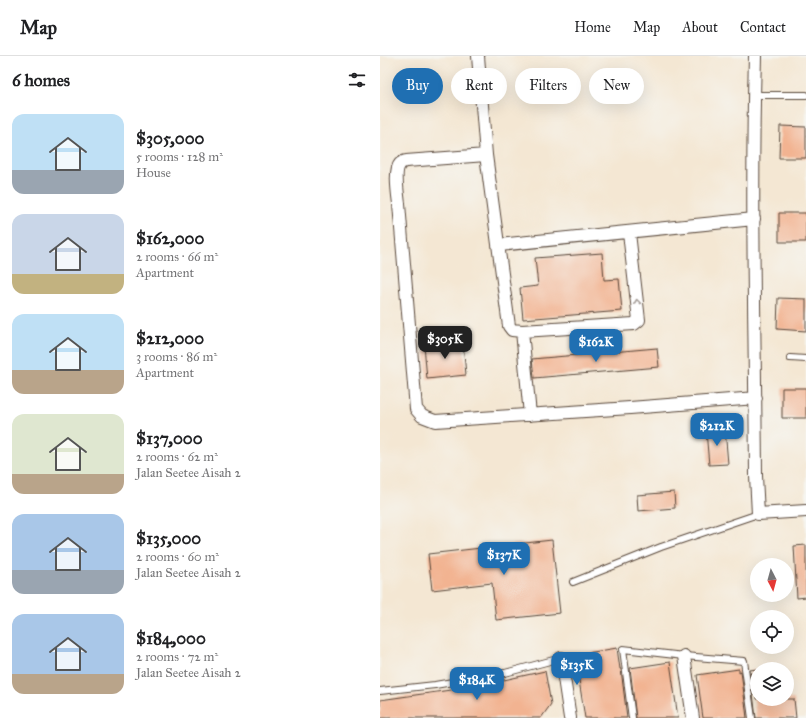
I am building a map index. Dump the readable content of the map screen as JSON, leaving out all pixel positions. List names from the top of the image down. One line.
{"north":"bottom","page":{"header":"Map","nav":["Home","Map","About","Contact"],"heading":"6 homes","chip":["Buy","Rent","Filters","New"],"list":[{"name":"$305,000","note":"5 rooms · 128 m² · House"},{"name":"$162,000","note":"2 rooms · 66 m² · Apartment"},{"name":"$212,000","note":"3 rooms · 86 m² · Apartment"},{"name":"$137,000","note":"2 rooms · 62 m² · Jalan Seetee Aisah 2"},{"name":"$135,000","note":"2 rooms · 60 m² · Jalan Seetee Aisah 2"},{"name":"$184,000","note":"2 rooms · 72 m² · Jalan Seetee Aisah 2"}],"price":["$305K","$162K","$212K","$137K","$135K","$184K"]}}
